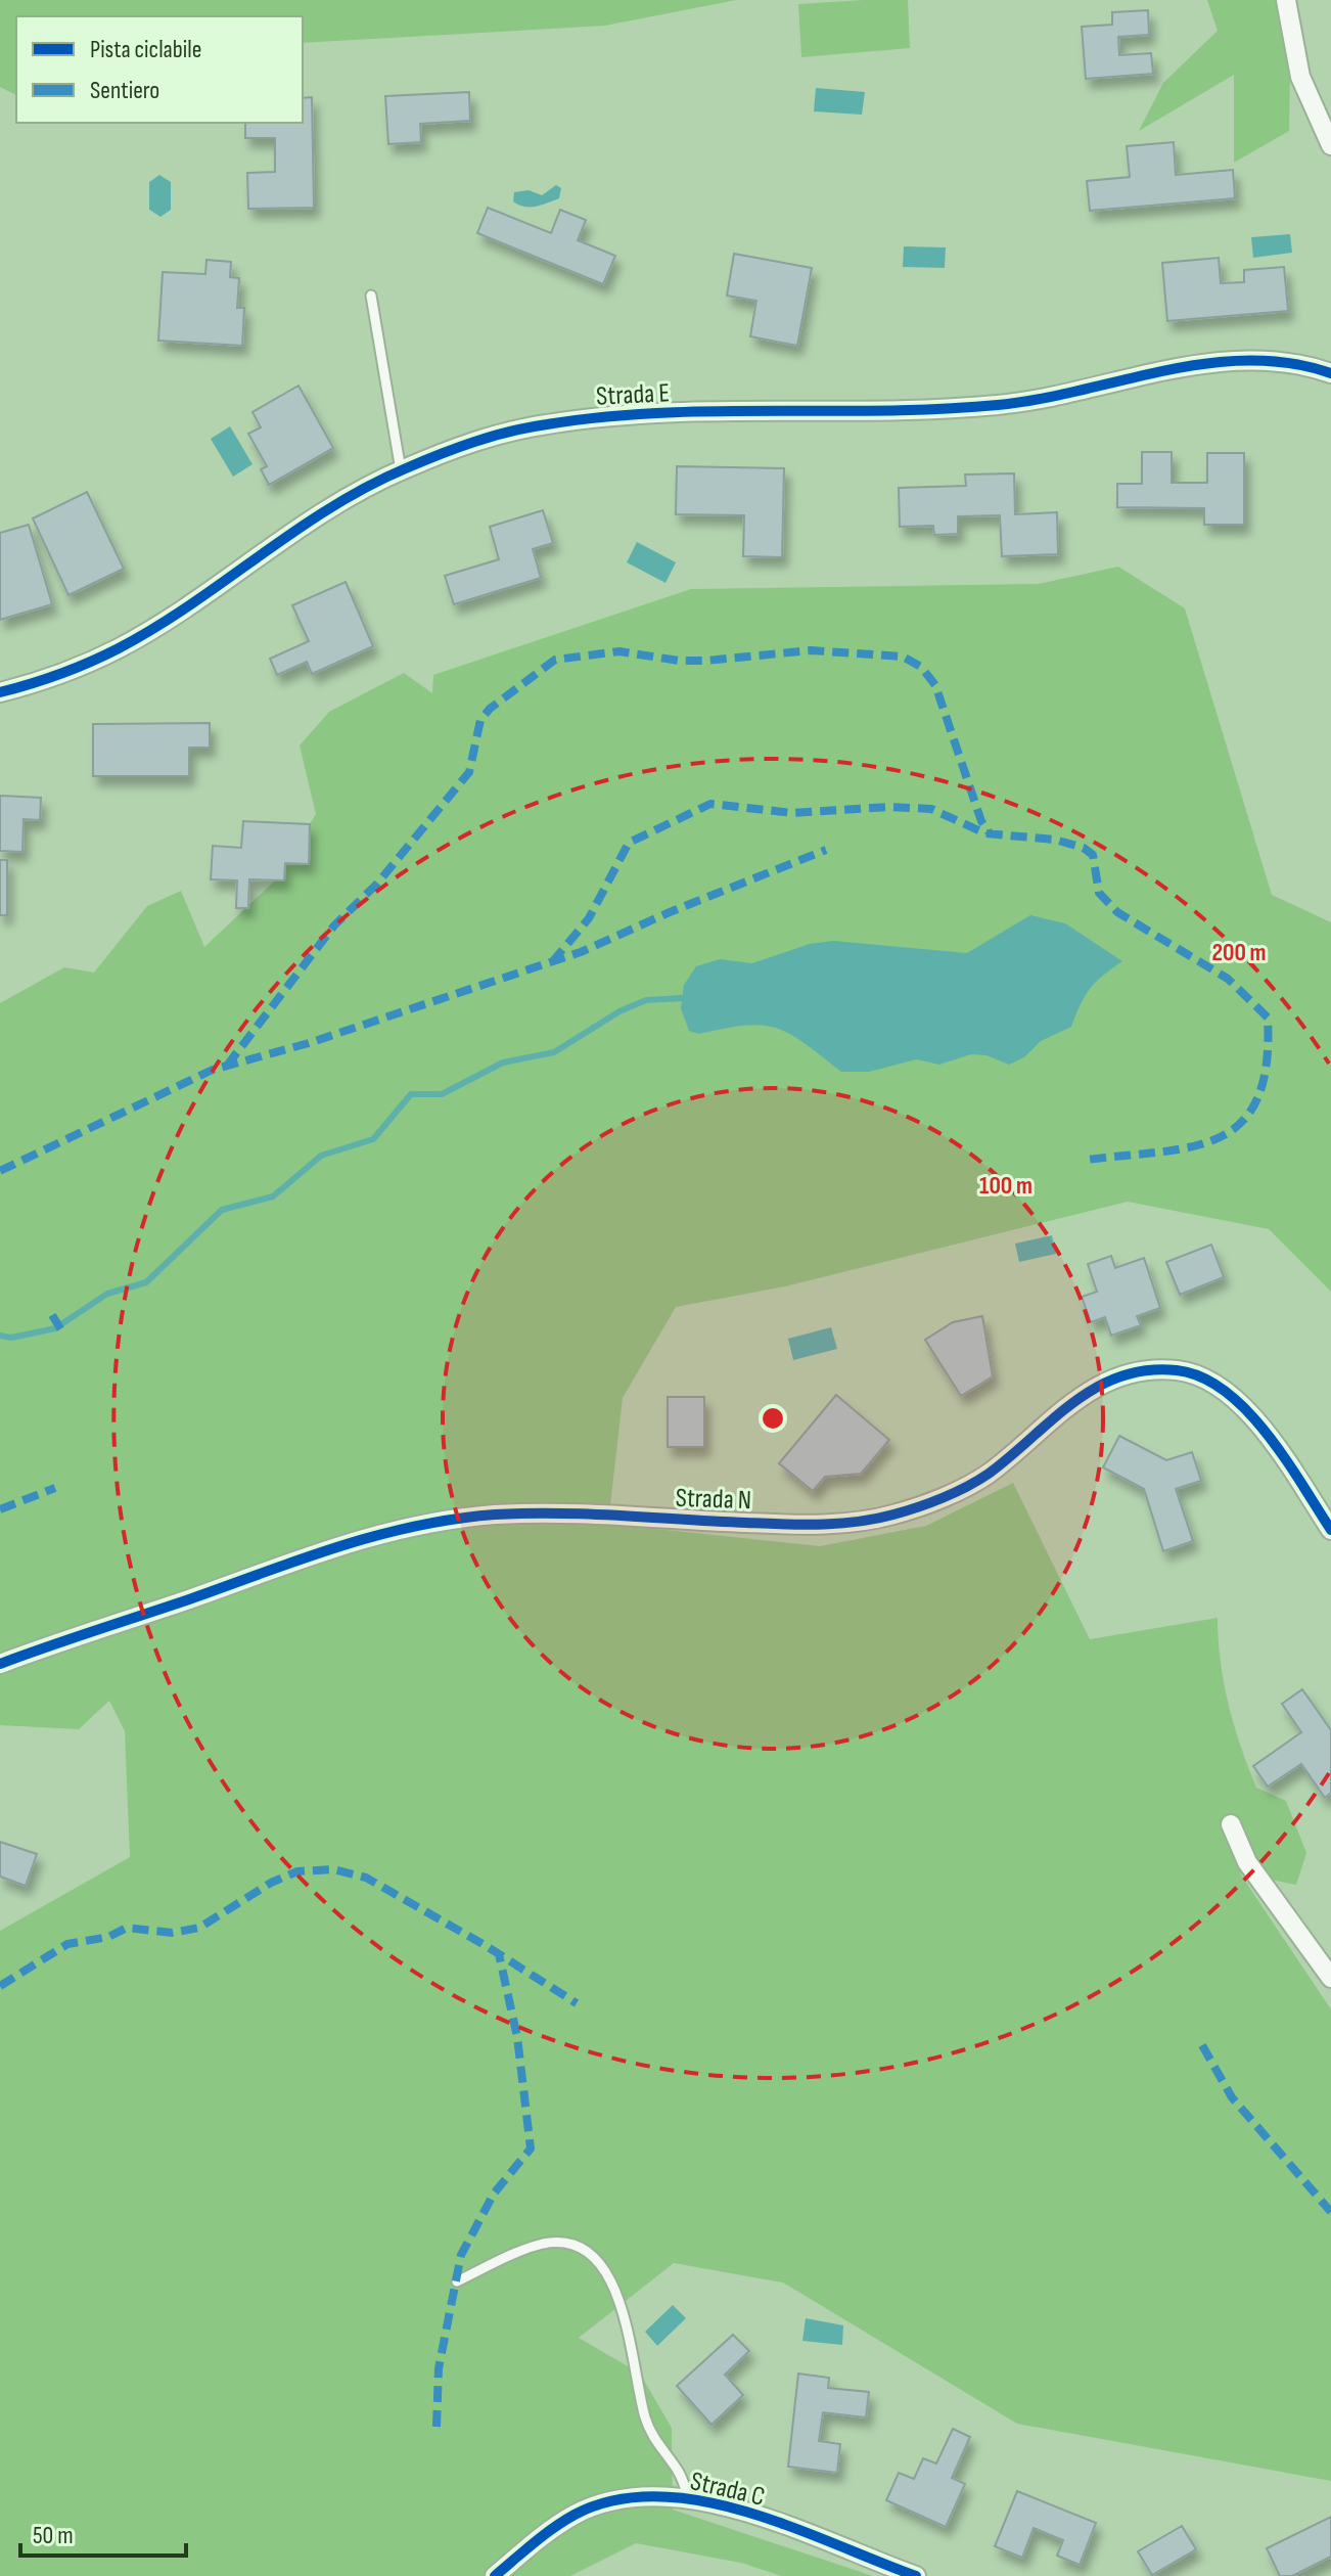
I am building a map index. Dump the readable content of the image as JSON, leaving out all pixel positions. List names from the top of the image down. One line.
{"streets":{"street":["Strada E","Strada N","Strada C"]},"legend":["Pista ciclabile","Sentiero"],"scale_bar":"50 m","rings":["200 m","100 m"]}
